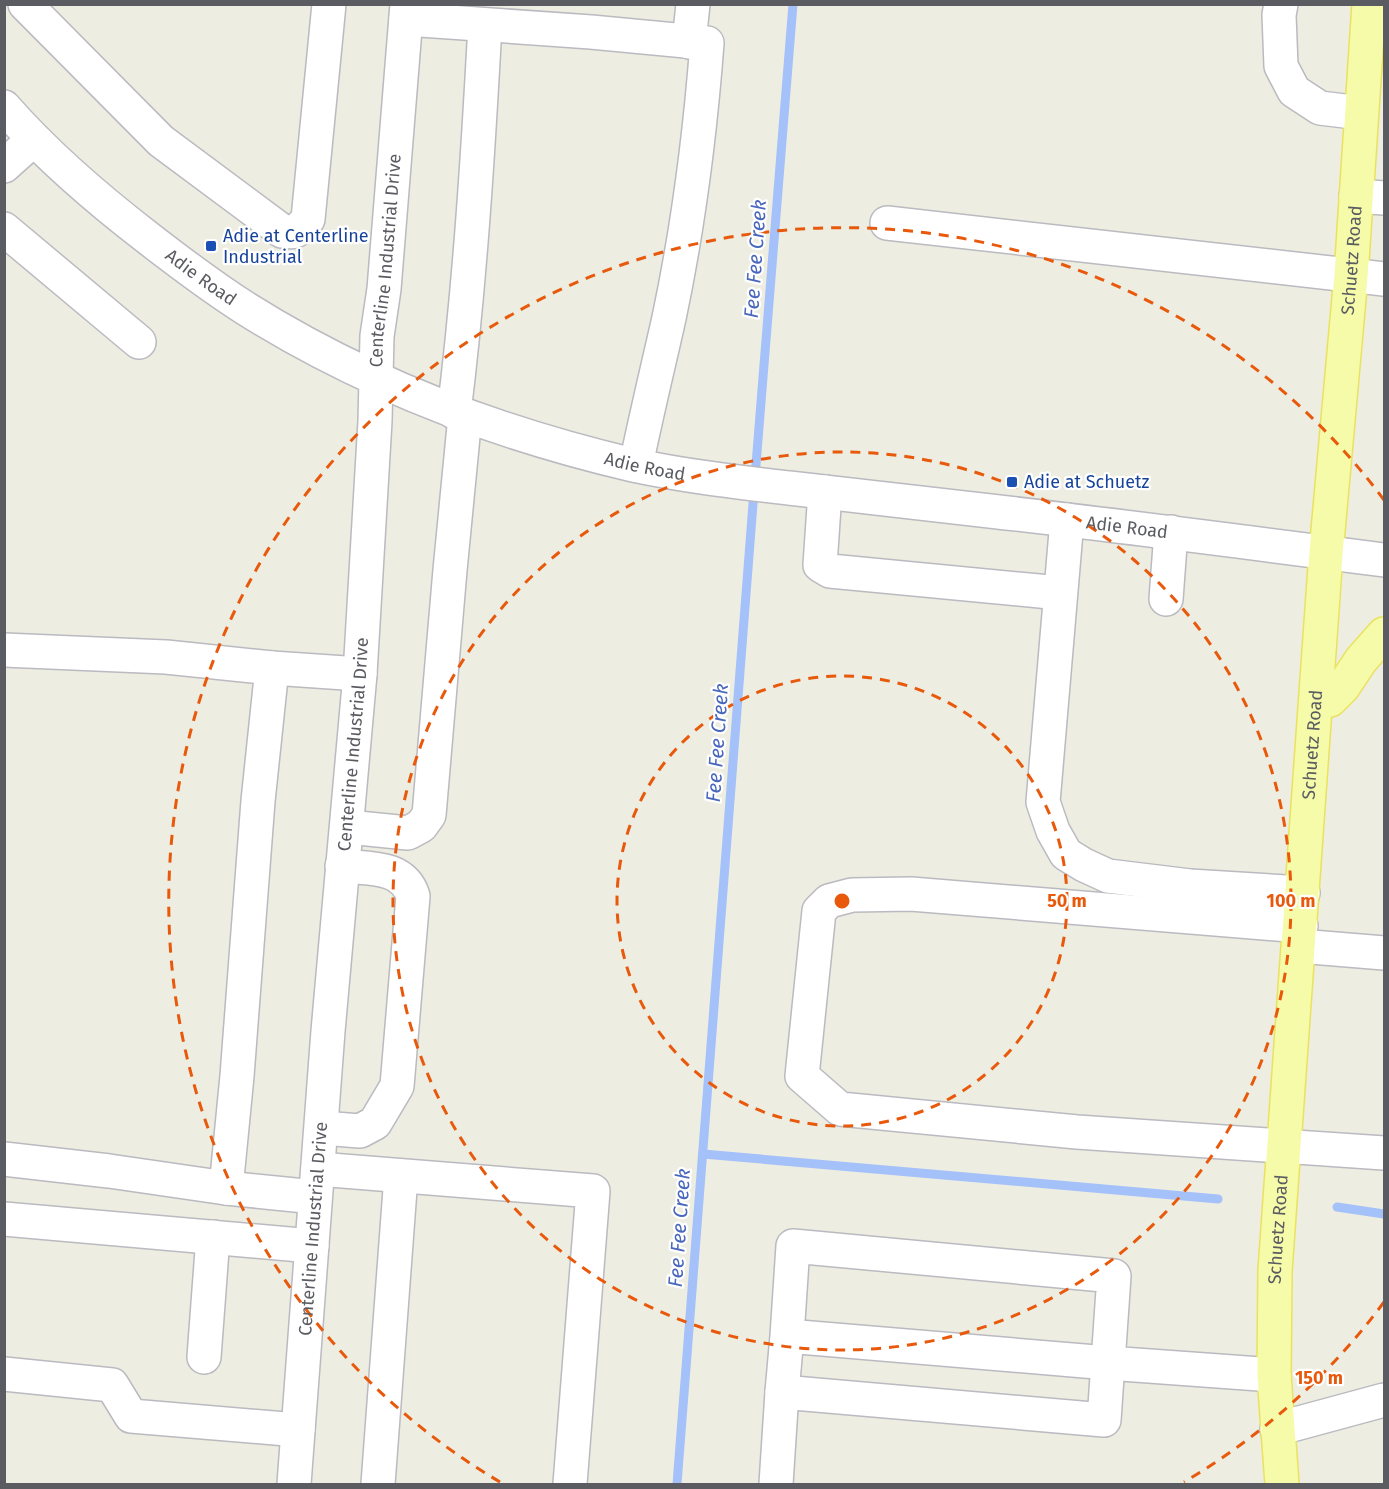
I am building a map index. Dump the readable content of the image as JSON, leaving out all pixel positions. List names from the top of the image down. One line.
{"streets":{"main road":["Schuetz Road"],"street":["Centerline Industrial Drive","Adie Road"]},"crossings":[["Centerline Industrial Drive","Adie Road"],["Schuetz Road","Adie Road"]],"water":["Fee Fee Creek"],"places":{"transit":["Adie at Centerline Industrial","Adie at Schuetz"]},"rings":["50 m","100 m","150 m"]}
